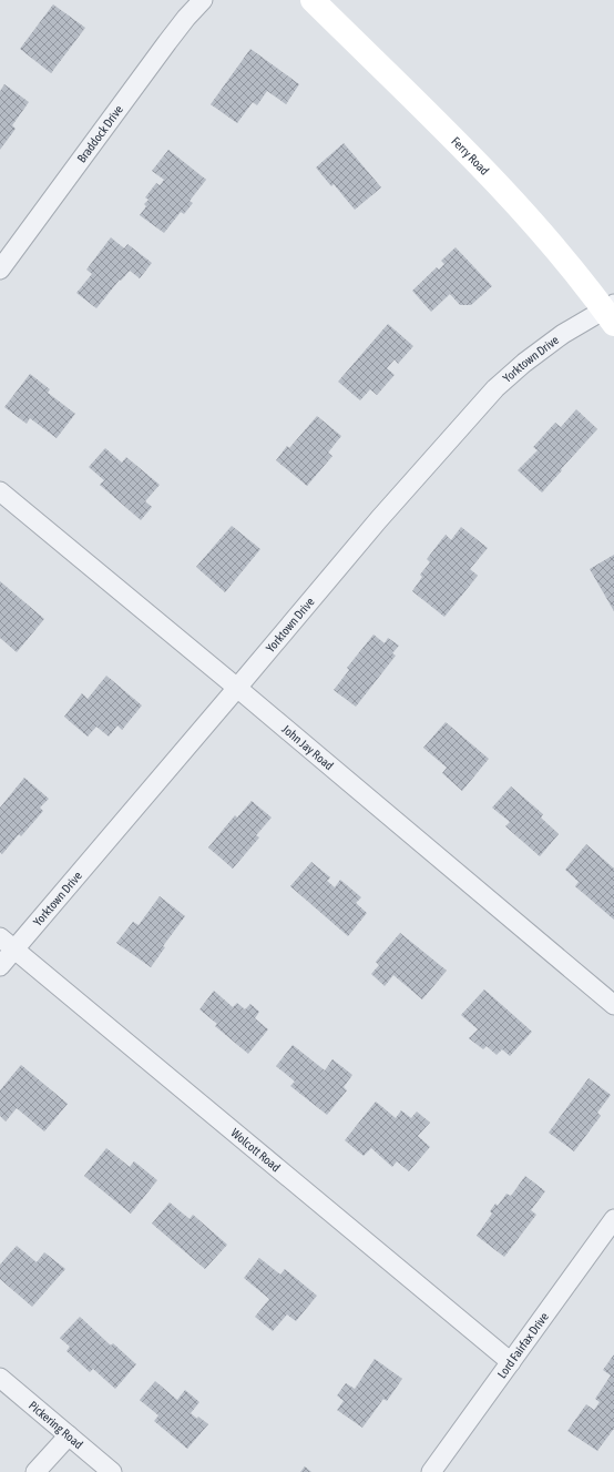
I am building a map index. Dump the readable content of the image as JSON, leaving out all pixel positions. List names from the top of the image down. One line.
{"streets":{"main road":["Ferry Road"],"street":["Braddock Drive","Yorktown Drive","John Jay Road","Wolcott Road","Lord Fairfax Drive","Pickering Road"]},"crossings":[["Ferry Road","Yorktown Drive"],["Yorktown Drive","John Jay Road"],["Yorktown Drive","Wolcott Road"],["Wolcott Road","Lord Fairfax Drive"]]}
